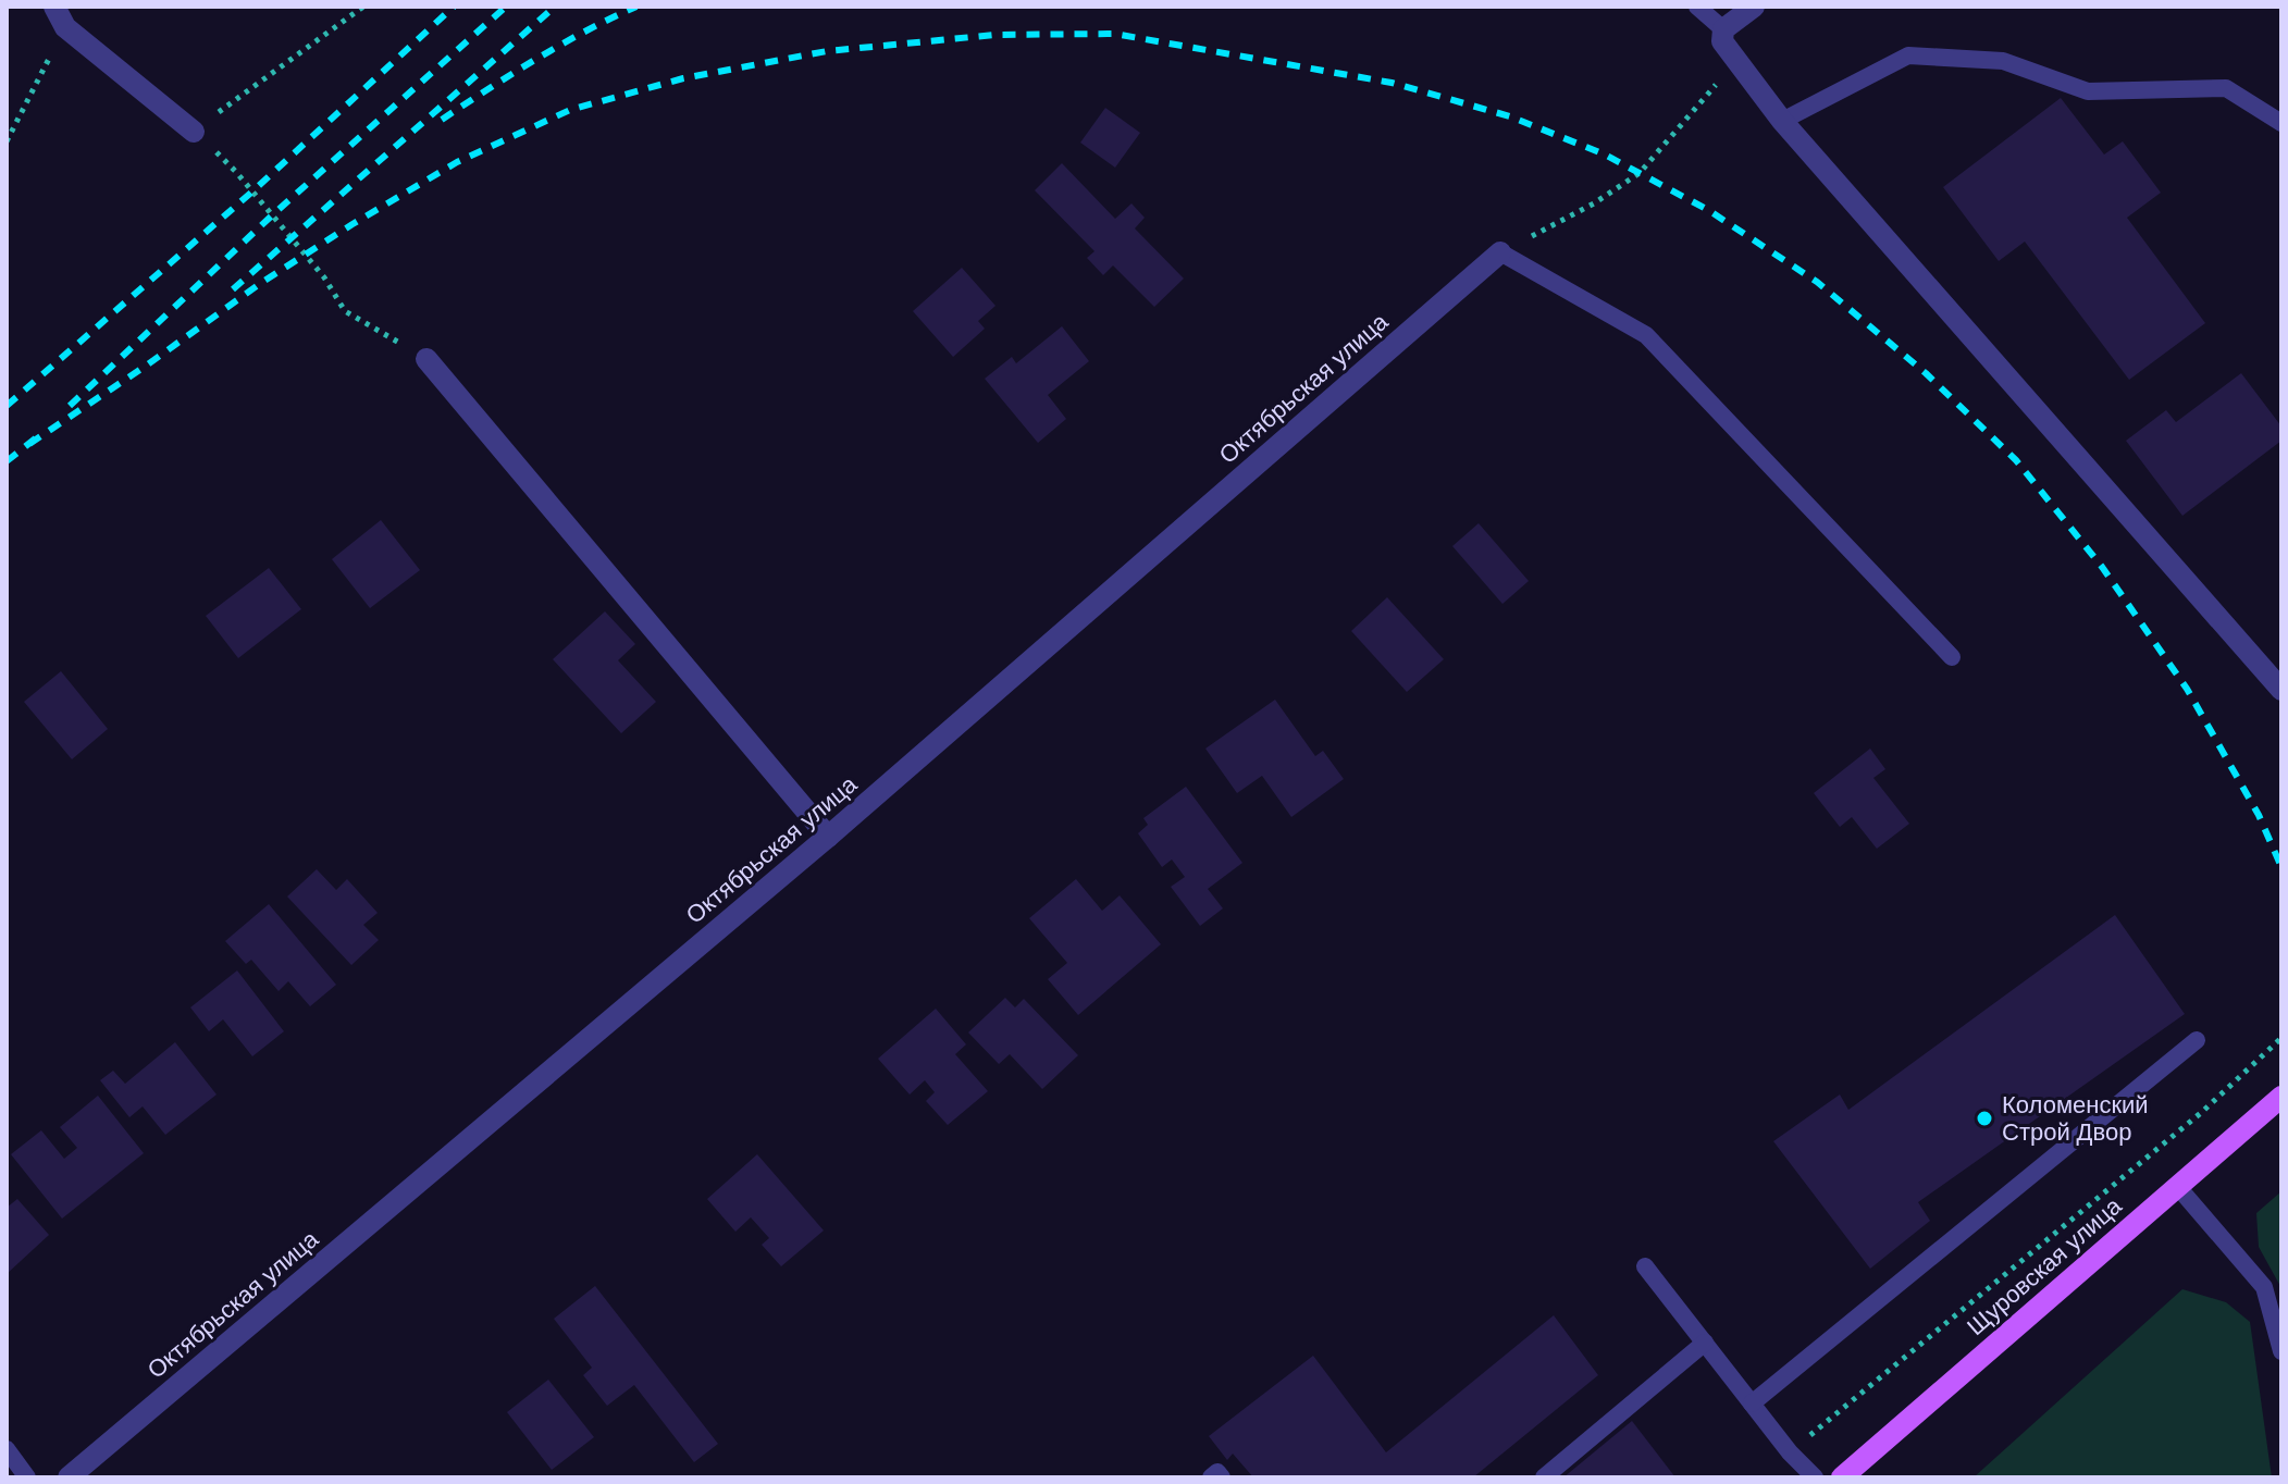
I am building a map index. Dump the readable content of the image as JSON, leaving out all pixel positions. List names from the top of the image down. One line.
{"streets":{"main road":["Щуровская улица"],"street":["Октябрьская улица"]},"places":["Коломенский Строй Двор"]}
